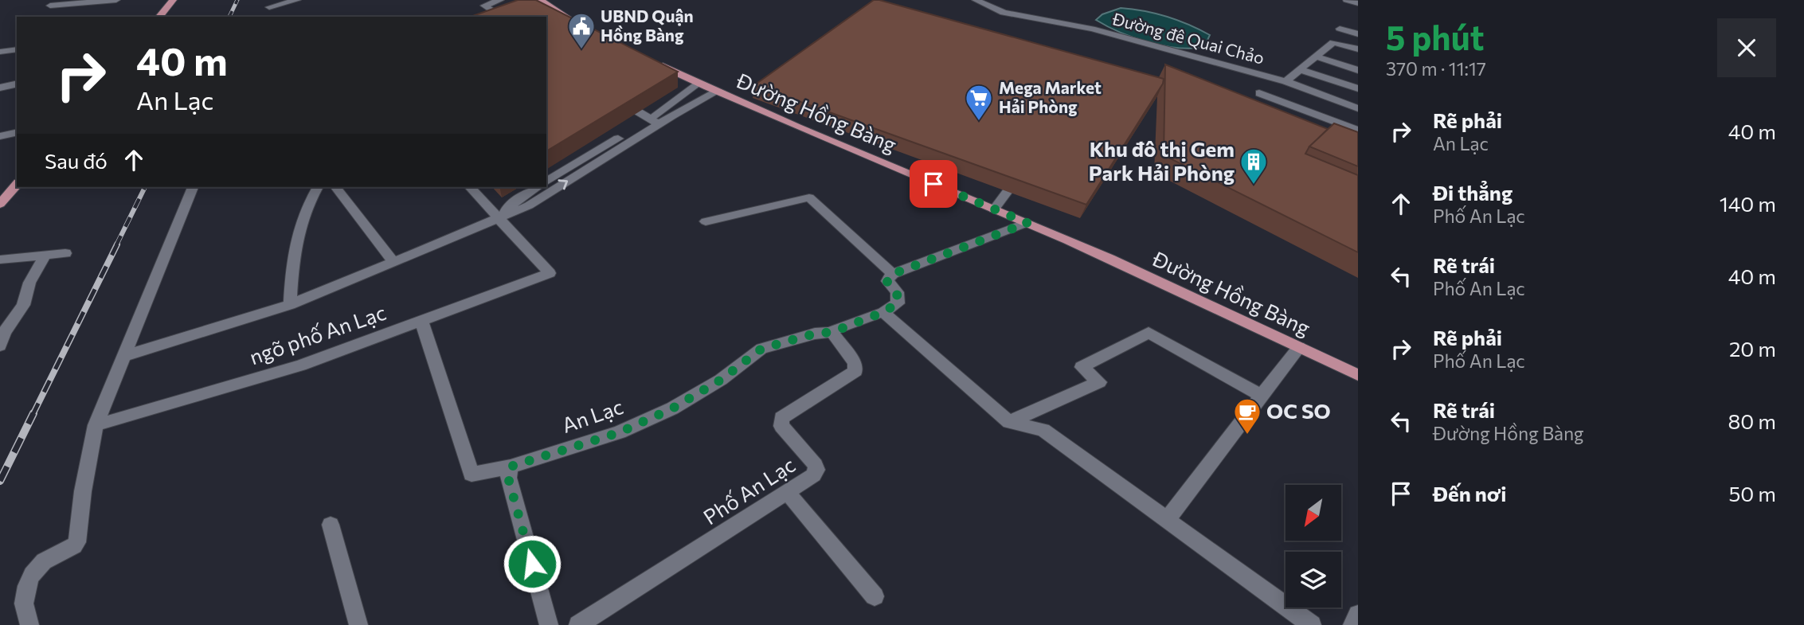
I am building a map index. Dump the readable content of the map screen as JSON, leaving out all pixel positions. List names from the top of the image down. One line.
{"streets":{"main road":["Đường Hồng Bàng"],"street":["Đường đê Quai Chảo","ngõ phố An Lạc","An Lạc","Phố An Lạc"]},"crossings":[["ngõ phố An Lạc","An Lạc"],["An Lạc","Phố An Lạc"]],"places":{"public building":["UBND Quận Hồng Bàng"],"supermarket":["Mega Market Hải Phòng"],"building":["Khu đô thị Gem Park Hải Phòng"],"cafe":["OC SO"]},"north":"bottom left","page":{"heading":["5 phút","370 m · 11:17"],"turn":["40 m","An Lạc"],"list":[{"name":"Rẽ phải","note":"An Lạc","value":"40 m"},{"name":"Đi thẳng","note":"Phố An Lạc","value":"140 m"},{"name":"Rẽ trái","note":"Phố An Lạc","value":"40 m"},{"name":"Rẽ phải","note":"Phố An Lạc","value":"20 m"},{"name":"Rẽ trái","note":"Đường Hồng Bàng","value":"80 m"},{"name":"Đến nơi","value":"50 m"}],"then":"Sau đó"}}
